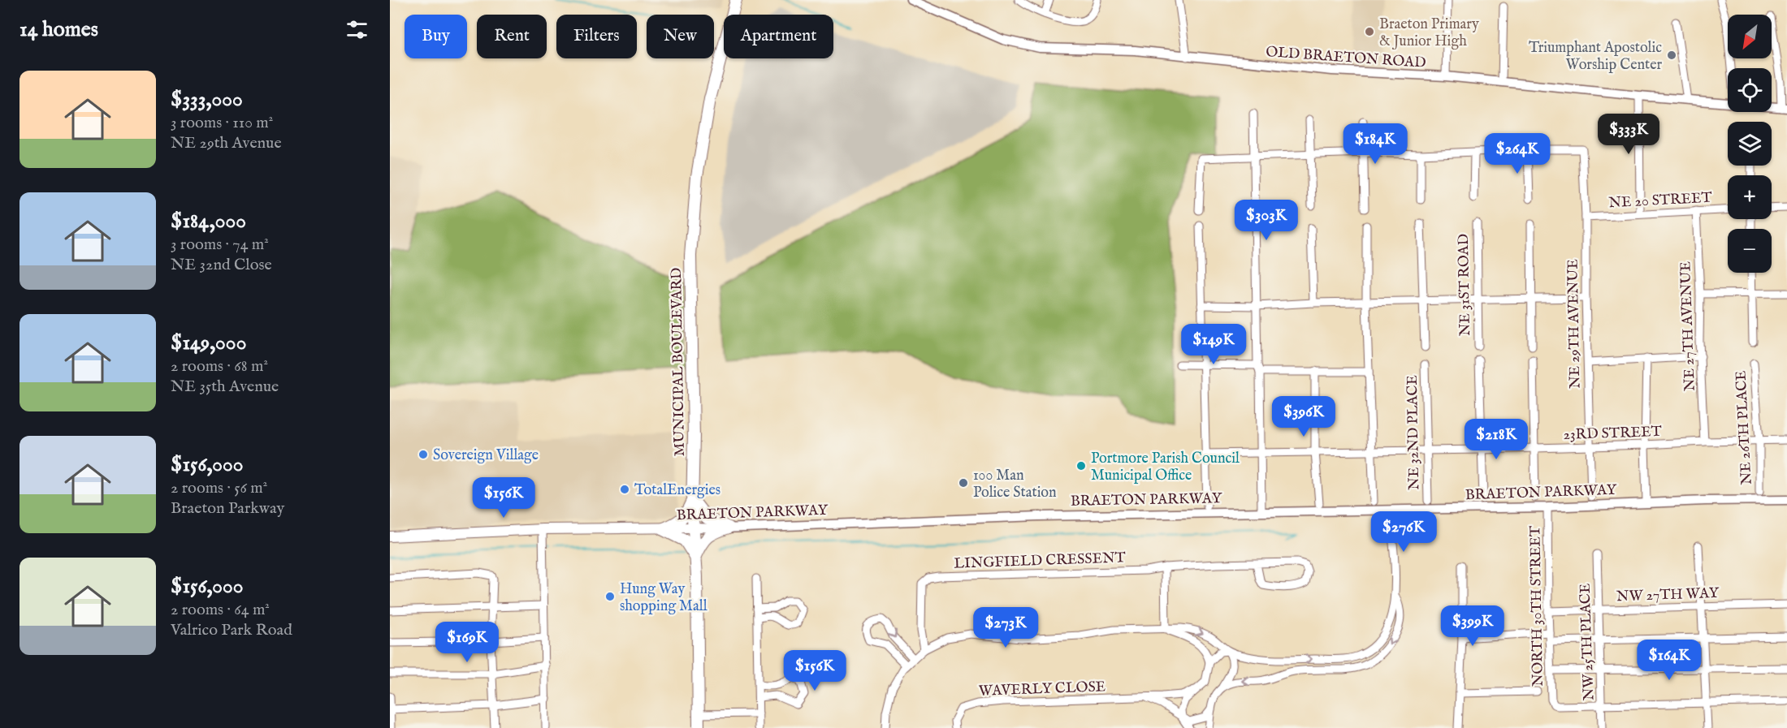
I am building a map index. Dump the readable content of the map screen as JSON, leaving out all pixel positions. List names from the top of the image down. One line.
{"streets":{"main road":["MUNICIPAL BOULEVARD","BRAETON PARKWAY"],"street":["OLD BRAETON ROAD","NE 20 STREET","NE 31ST ROAD","NE 29TH AVENUE","NE 27TH AVENUE","NE 26TH PLACE","NE 32ND PLACE","23RD STREET","LINGFIELD CRESSENT","NW 27TH WAY","NORTH 30TH STREET","NW 25TH PLACE","WAVERLY CLOSE"]},"crossings":[["NE 20 STREET","NE 29TH AVENUE"],["NE 20 STREET","NE 27TH AVENUE"],["NE 29TH AVENUE","23RD STREET"],["NE 27TH AVENUE","23RD STREET"],["MUNICIPAL BOULEVARD","BRAETON PARKWAY"],["NE 26TH PLACE","23RD STREET"],["NE 32ND PLACE","23RD STREET"],["BRAETON PARKWAY","NORTH 30TH STREET"],["NW 27TH WAY","NORTH 30TH STREET"],["NW 27TH WAY","NW 25TH PLACE"],["NORTH 30TH STREET","NW 25TH PLACE"]],"places":["Braeton Primary & Junior High","Triumphant Apostolic Worship Center","Sovereign Village","Portmore Parish Council Municipal Office","100 Man Police Station","TotalEnergies","Hung Way shopping Mall"],"north":"bottom left","page":{"heading":"14 homes","map_buttons":["+","−"],"chip":["Buy","Rent","Filters","New","Apartment"],"list":[{"name":"$333,000","note":"3 rooms · 110 m² · NE 29th Avenue"},{"name":"$184,000","note":"3 rooms · 74 m² · NE 32nd Close"},{"name":"$149,000","note":"2 rooms · 68 m² · NE 35th Avenue"},{"name":"$156,000","note":"2 rooms · 56 m² · Braeton Parkway"},{"name":"$156,000","note":"2 rooms · 64 m² · Valrico Park Road"}],"price":["$333K","$184K","$264K","$303K","$149K","$396K","$218K","$156K","$276K","$399K","$273K","$169K","$164K","$156K"]}}
